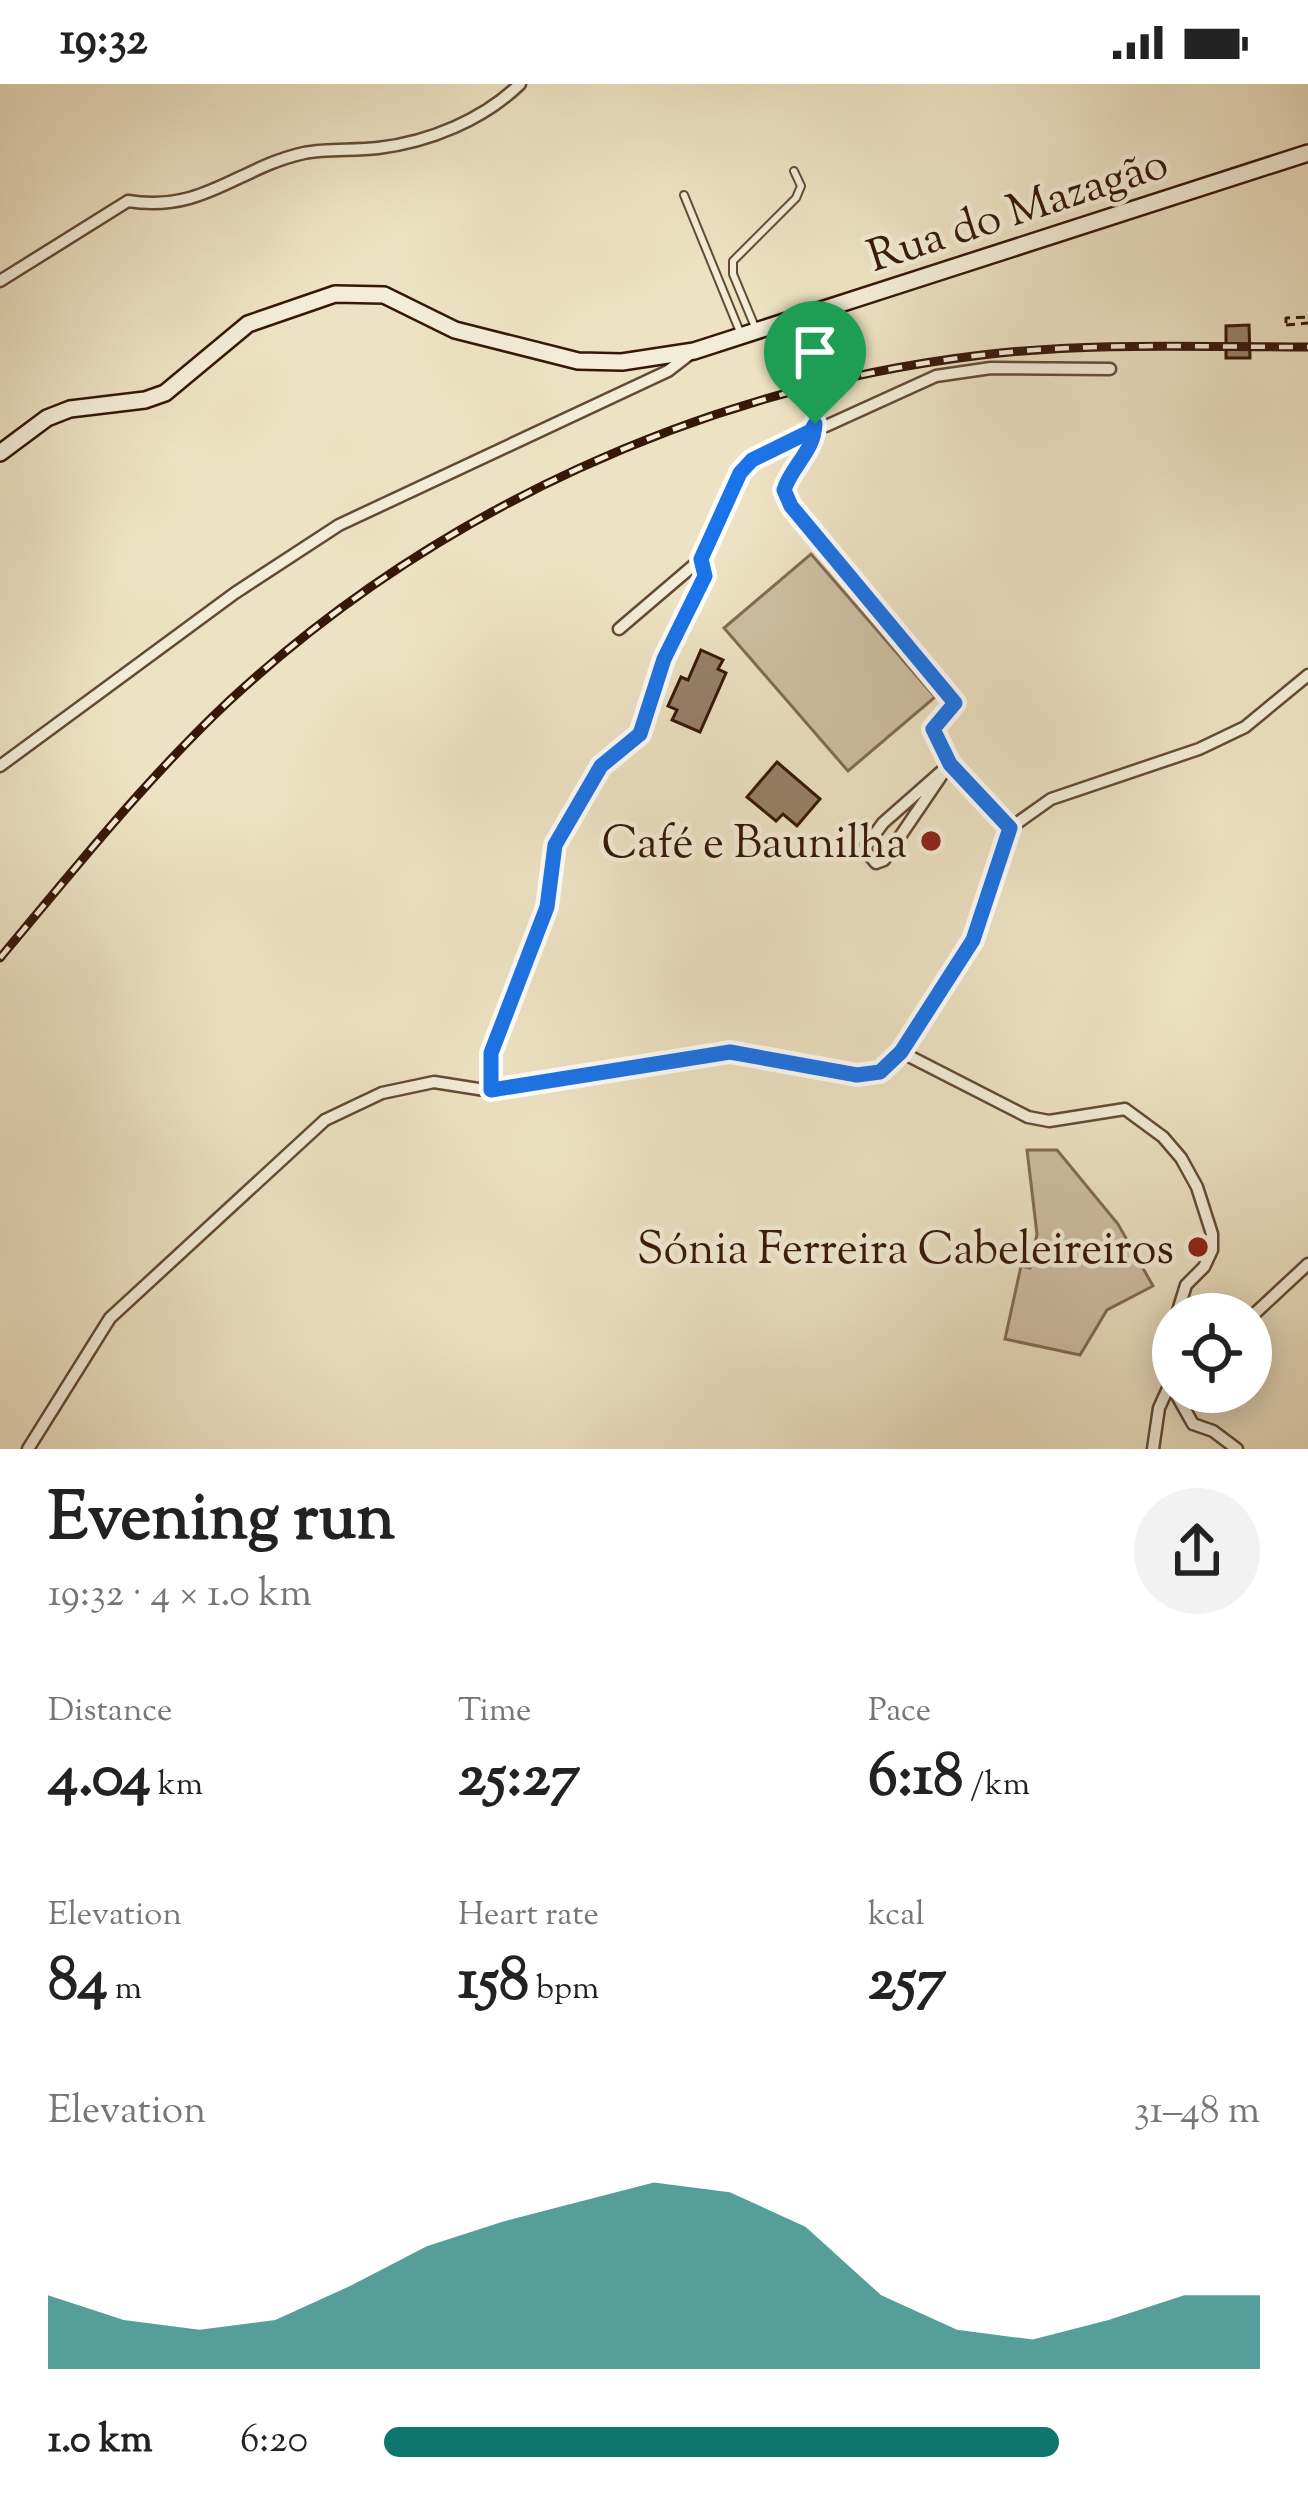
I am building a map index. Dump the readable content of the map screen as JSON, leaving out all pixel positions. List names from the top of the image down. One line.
{"streets":{"street":["Rua do Mazagão"]},"places":["Café e Baunilha","Sónia Ferreira Cabeleireiros"],"page":{"status":"19:32","heading":["Evening run","19:32 · 4 × 1.0 km"],"stats":[["Distance","4.04 km"],["Time","25:27"],["Pace","6:18 /km"],["Elevation","84 m"],["Heart rate","158 bpm"],["kcal","257"]],"chart":["Elevation","31–48 m"],"list":[{"name":"1.0 km","note":"6:20"}]}}
